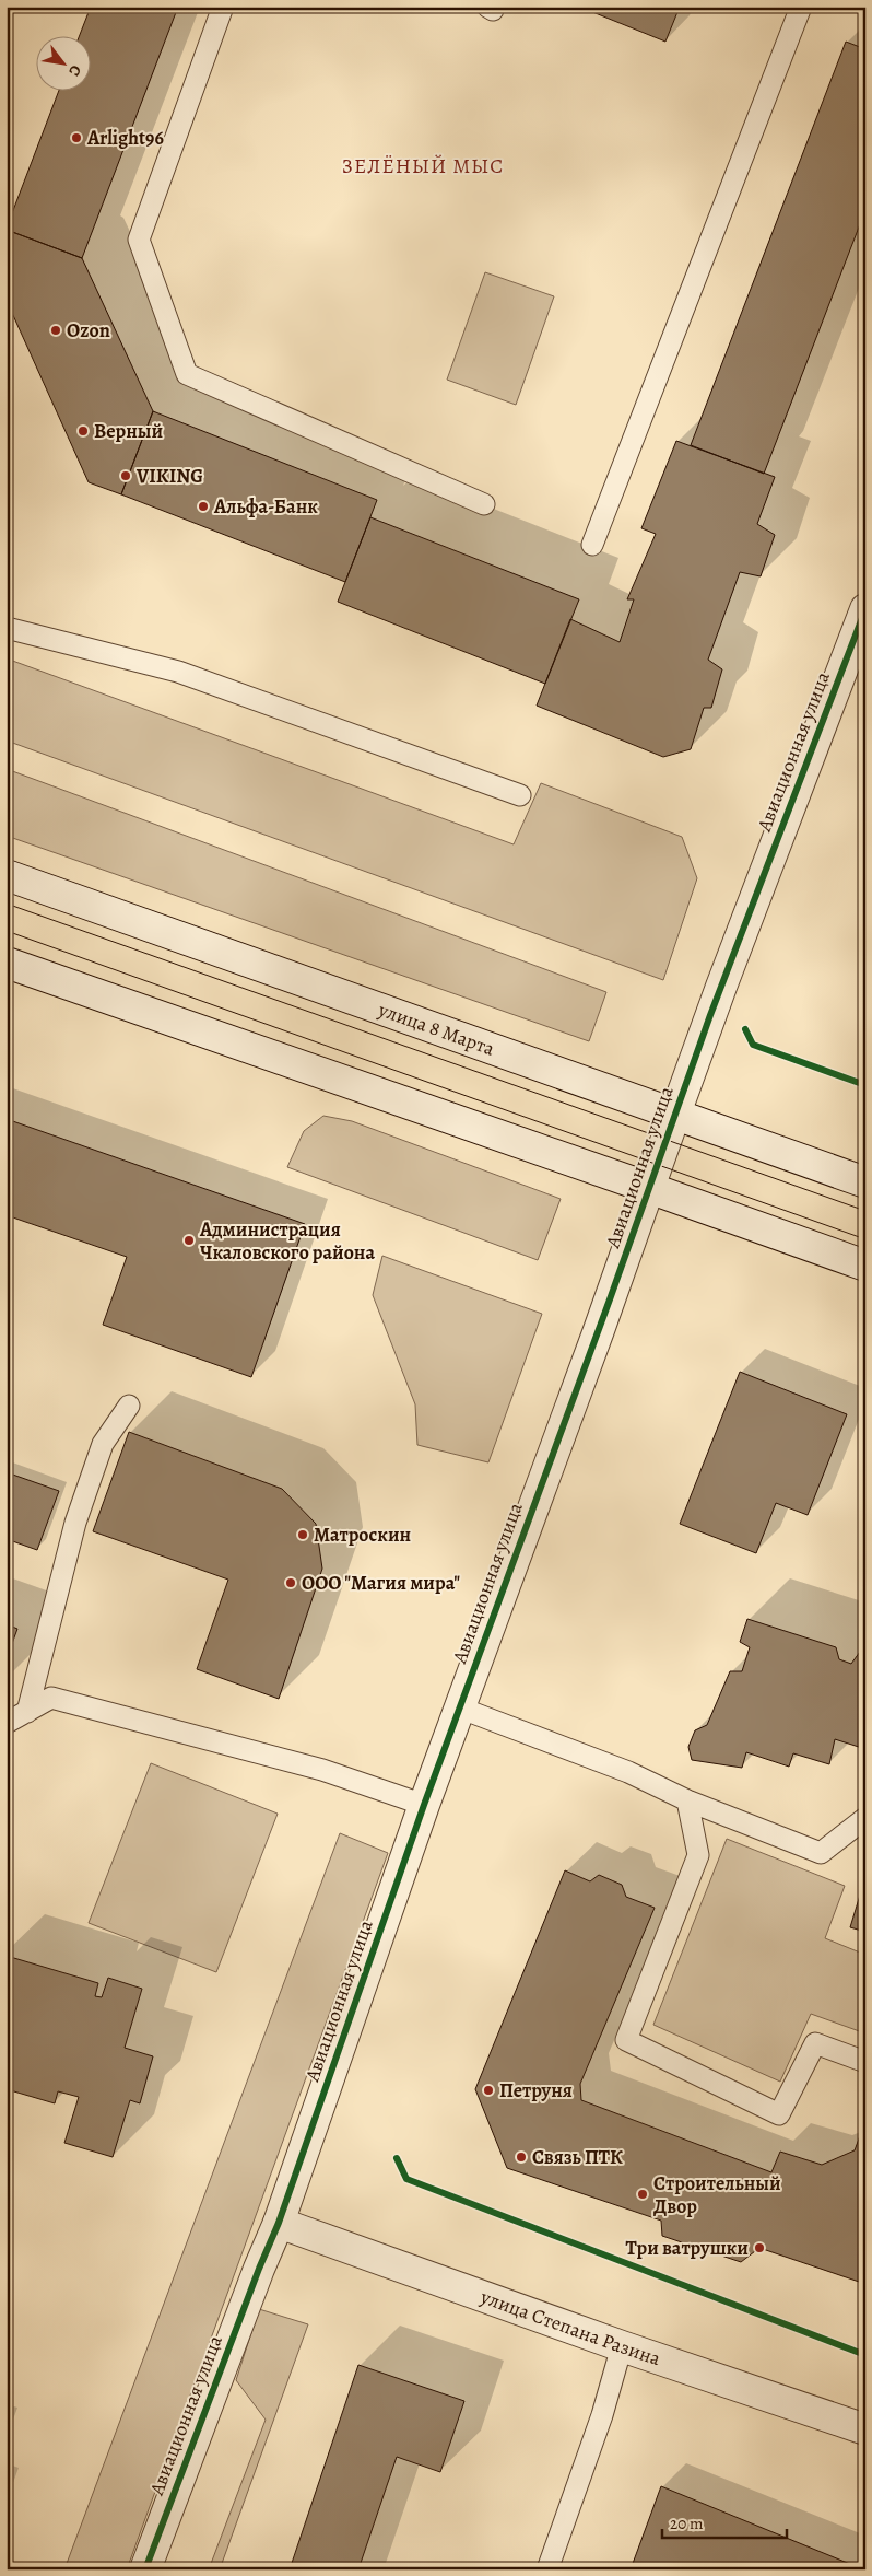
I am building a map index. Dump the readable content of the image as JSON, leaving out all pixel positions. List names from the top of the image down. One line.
{"streets":{"street":["Авиационная улица","улица 8 Марта","улица Степана Разина"]},"crossings":[["Авиационная улица","улица 8 Марта"],["Авиационная улица","улица Степана Разина"]],"districts":["ЗЕЛЁНЫЙ МЫС"],"places":["Arlight96","Ozon","Верный","VIKING","Альфа-Банк","Администрация Чкаловского района","Матроскин","ООО \"Магия мира\"","Петруня","Связь ПТК","Строительный Двор","Три ватрушки"],"scale_bar":"20 m","north":"bottom right"}
